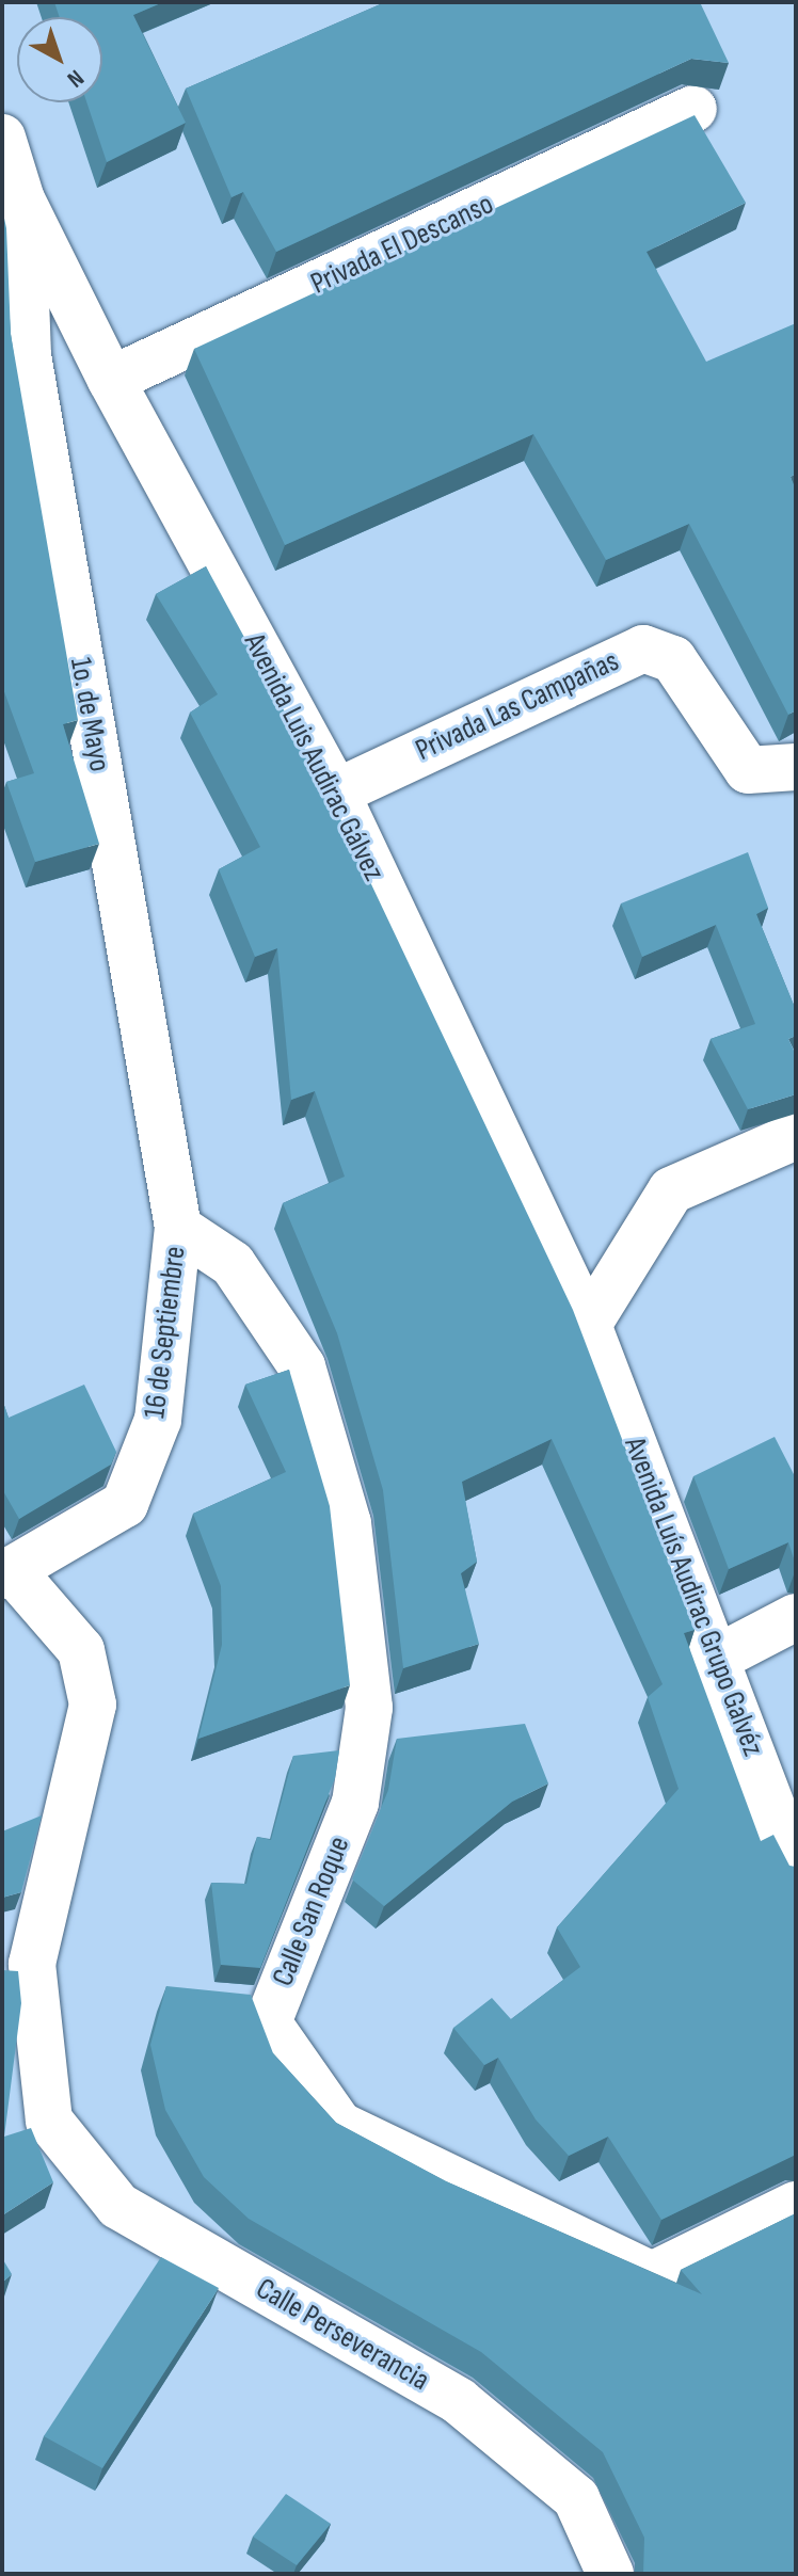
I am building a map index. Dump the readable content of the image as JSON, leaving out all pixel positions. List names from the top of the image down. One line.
{"streets":{"street":["Privada El Descanso","Privada Las Campañas","1o. de Mayo","Avenida Luis Audirac Gálvez","16 de Septiembre","Avenida Luís Audirac Grupo Galvéz","Calle San Roque","Calle Perseverancia"]},"crossings":[["Privada El Descanso","Avenida Luis Audirac Gálvez"],["Privada Las Campañas","Avenida Luis Audirac Gálvez"],["1o. de Mayo","Avenida Luis Audirac Gálvez"],["1o. de Mayo","16 de Septiembre"],["1o. de Mayo","Calle San Roque"],["Avenida Luis Audirac Gálvez","Avenida Luís Audirac Grupo Galvéz"],["16 de Septiembre","Calle San Roque"],["16 de Septiembre","Calle Perseverancia"]],"north":"bottom right"}
